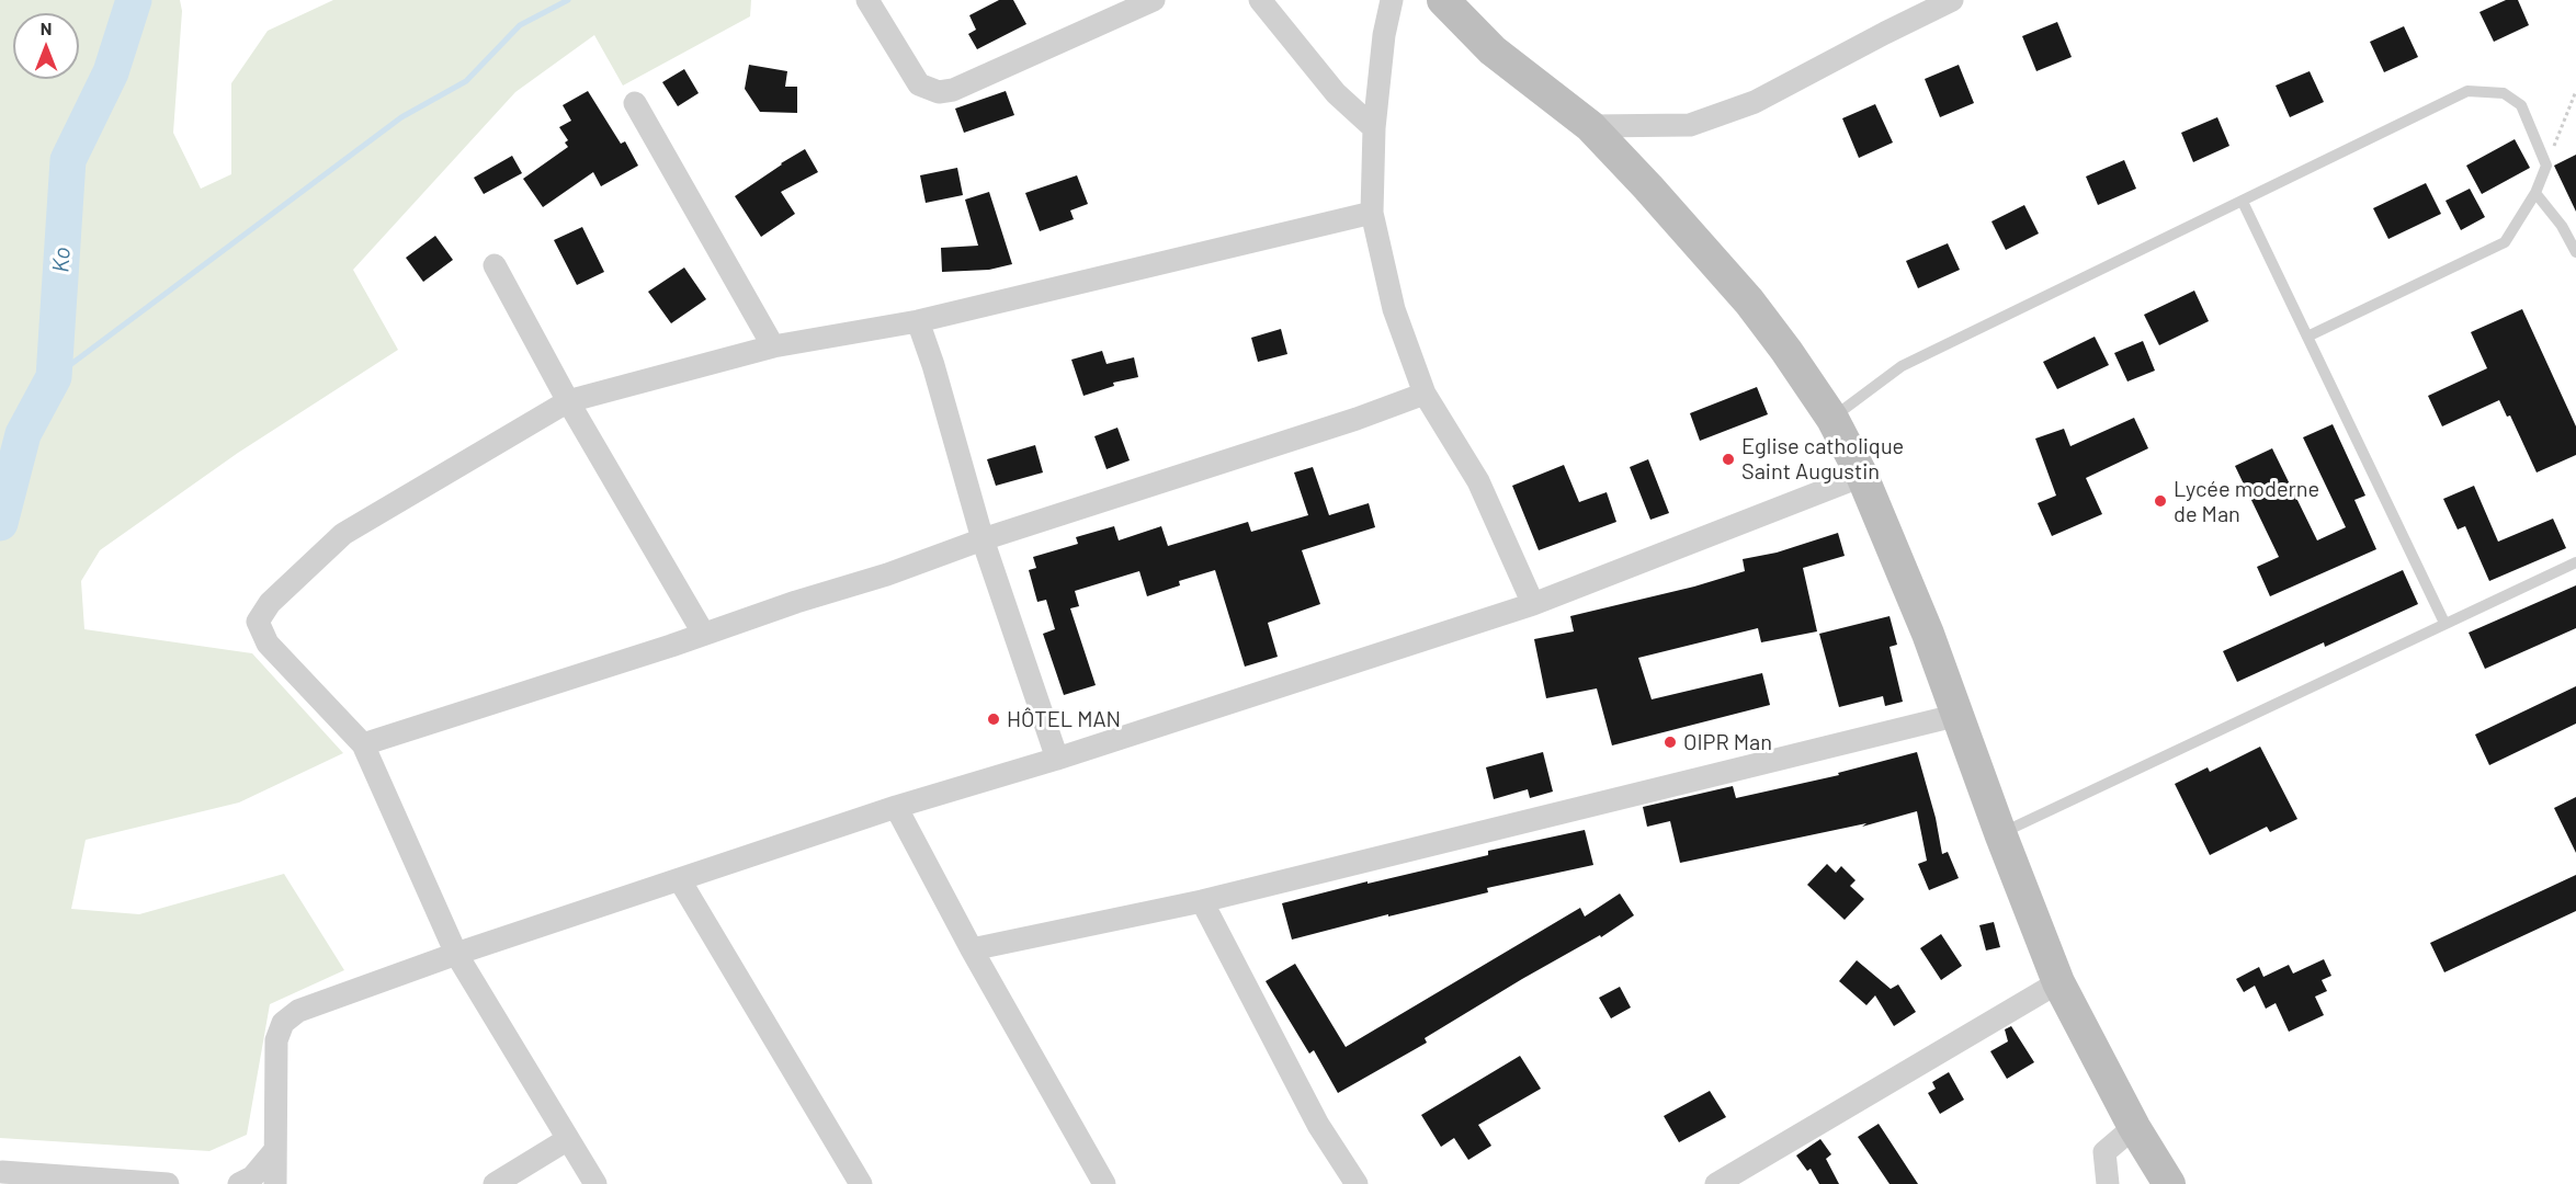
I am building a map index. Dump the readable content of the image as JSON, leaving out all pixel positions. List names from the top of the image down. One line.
{"water":["Ko"],"places":["Eglise catholique Saint Augustin","Lycée moderne de Man","HÔTEL MAN","OIPR Man"],"north":"top"}
